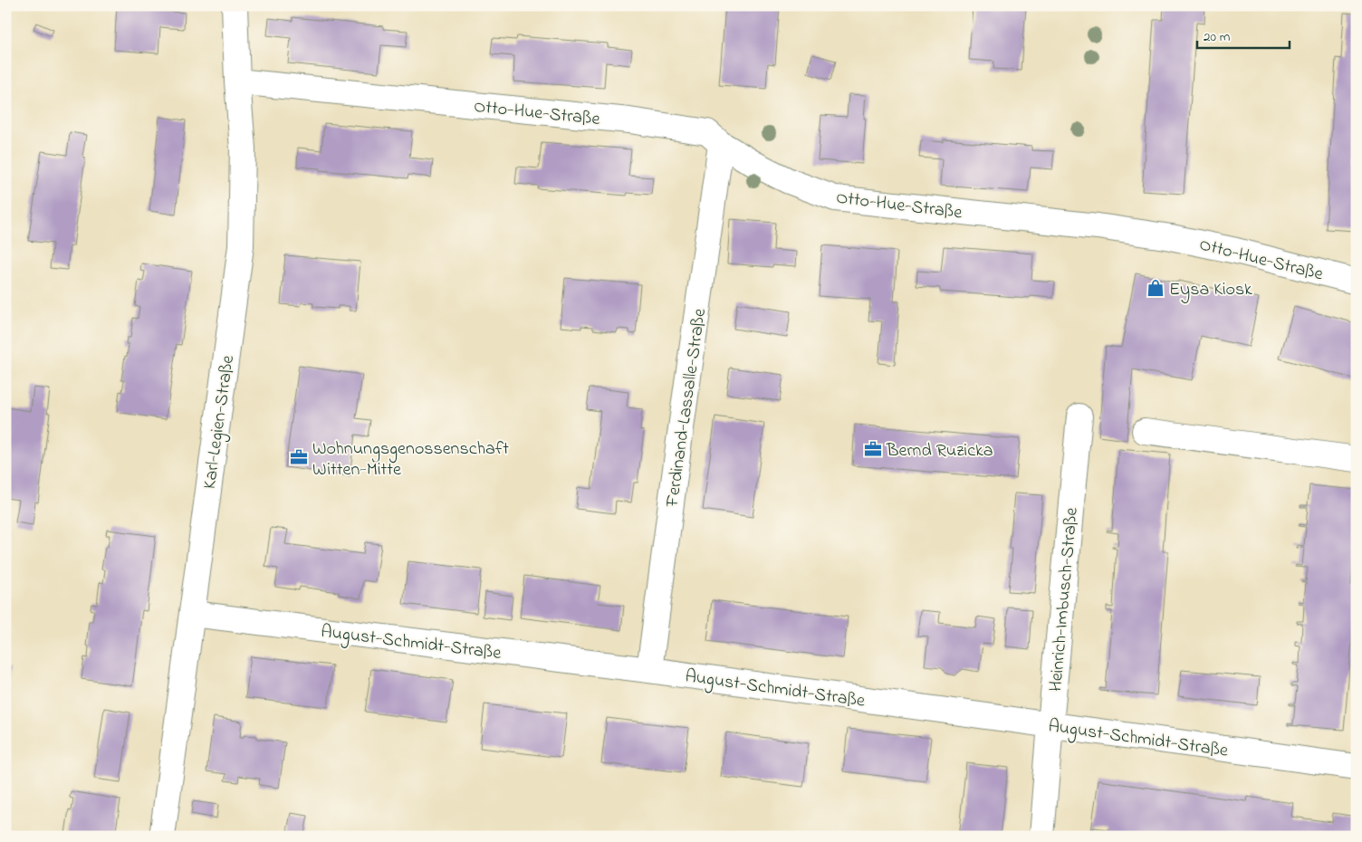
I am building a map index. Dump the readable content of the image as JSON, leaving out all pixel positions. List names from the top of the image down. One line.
{"streets":{"street":["Otto-Hue-Straße","Ferdinand-Lassalle-Straße","Karl-Legien-Straße","Heinrich-Imbusch-Straße","August-Schmidt-Straße"]},"crossings":[["Otto-Hue-Straße","Ferdinand-Lassalle-Straße"],["Otto-Hue-Straße","Karl-Legien-Straße"],["Ferdinand-Lassalle-Straße","August-Schmidt-Straße"],["Karl-Legien-Straße","August-Schmidt-Straße"],["Heinrich-Imbusch-Straße","August-Schmidt-Straße"]],"places":{"shop":["Eysa Kiosk"],"office":["Bernd Ruzicka","Wohnungsgenossenschaft Witten-Mitte"]},"scale_bar":"20 m"}
